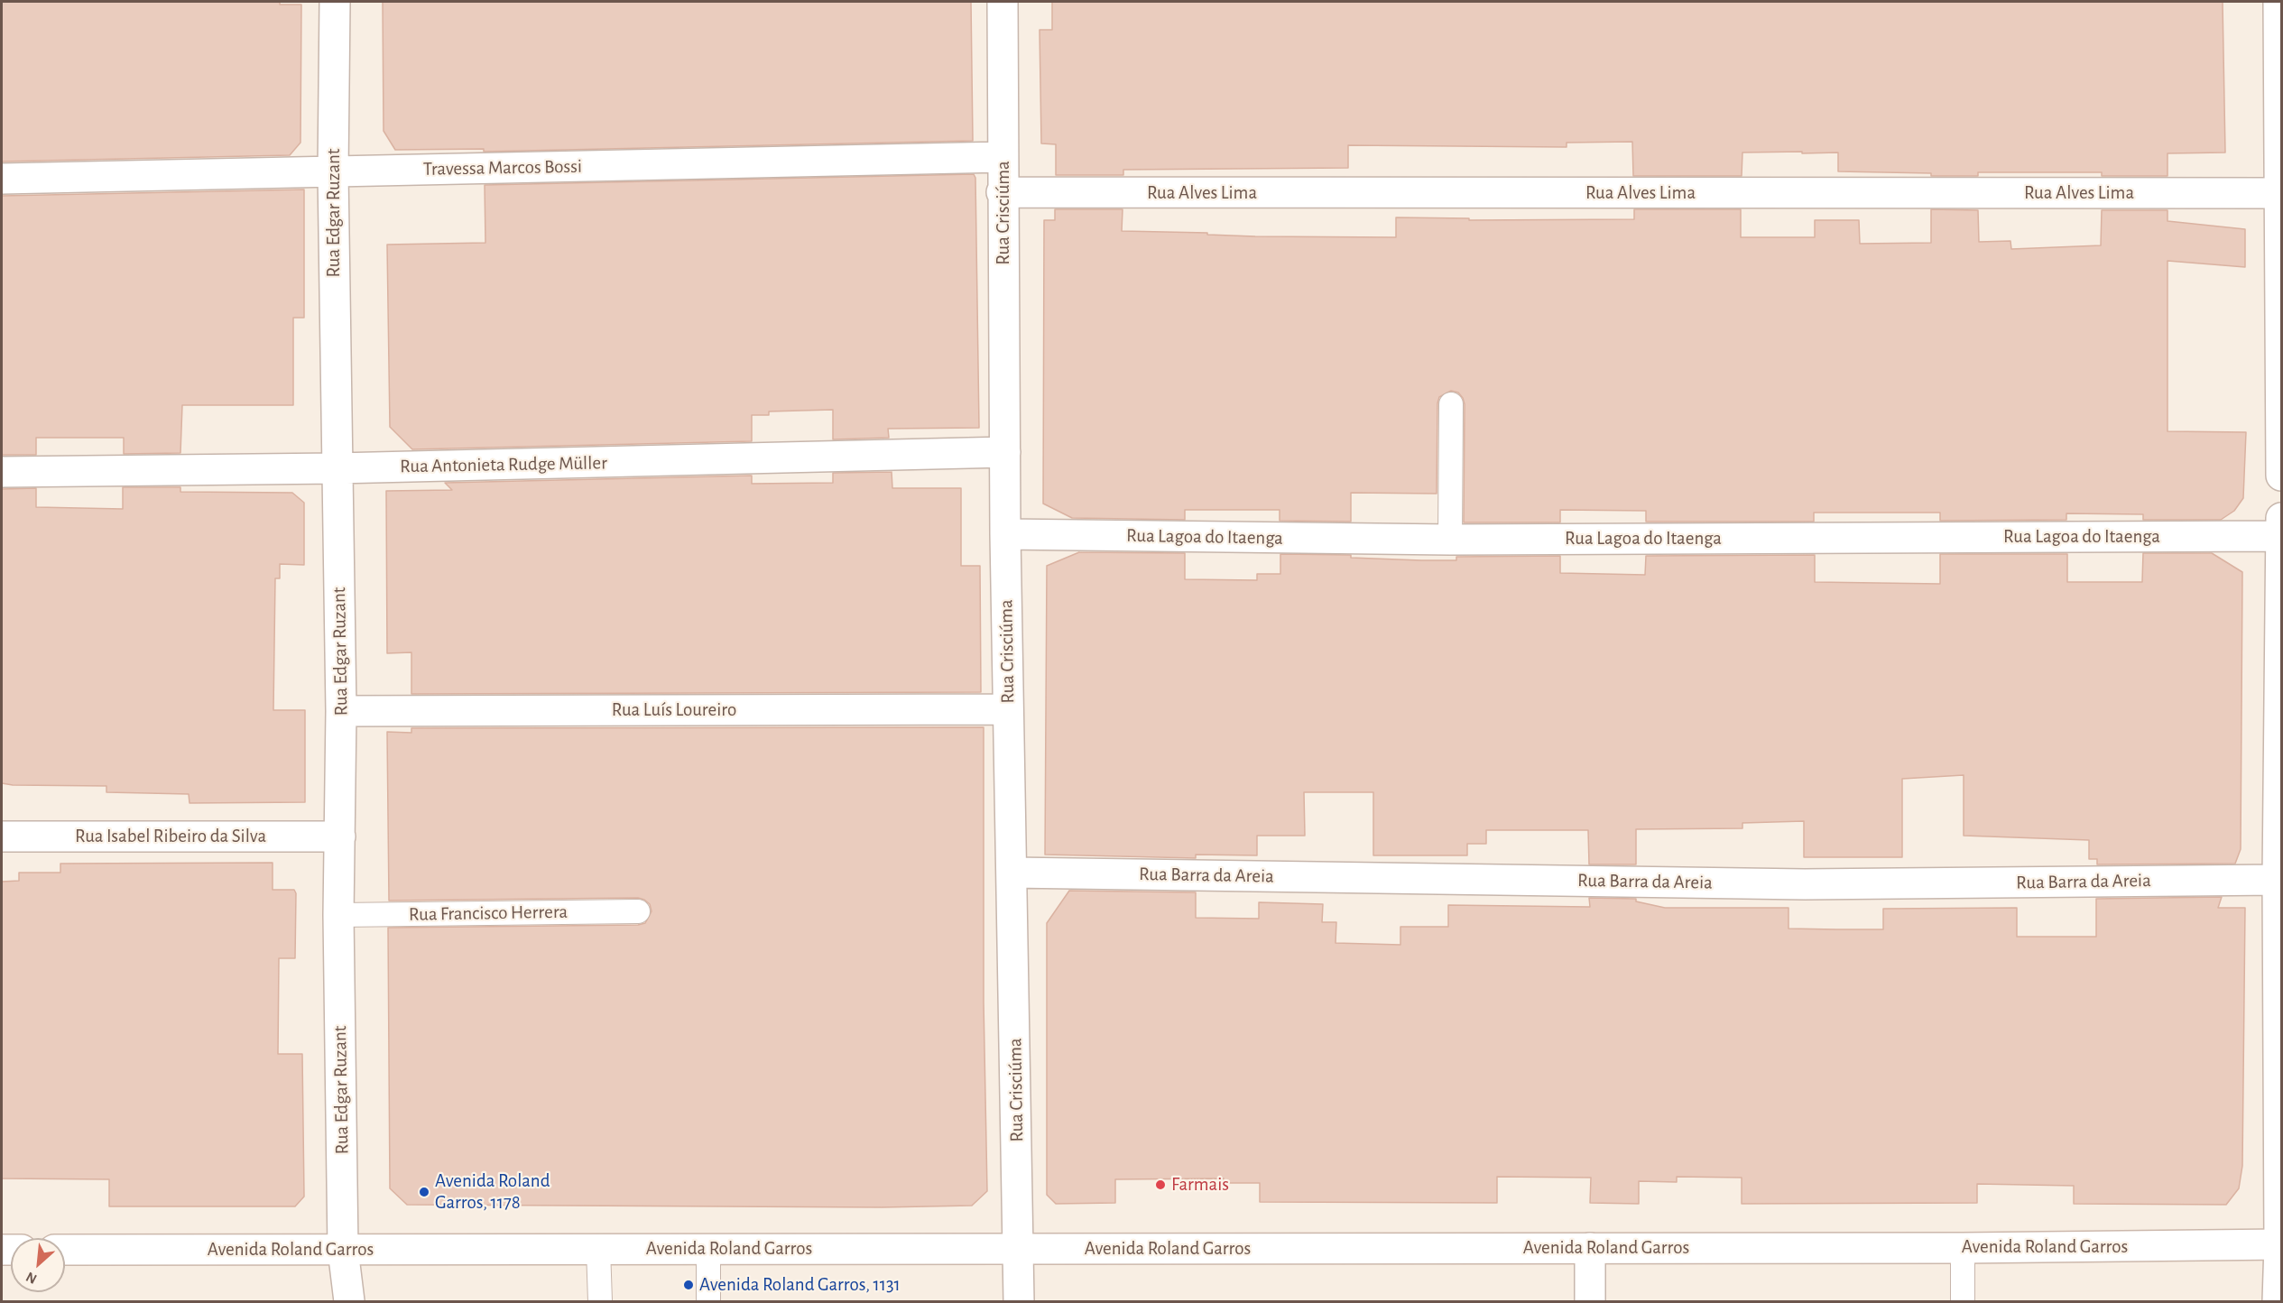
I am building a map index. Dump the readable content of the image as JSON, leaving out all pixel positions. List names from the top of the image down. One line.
{"streets":{"street":["Travessa Marcos Bossi","Rua Alves Lima","Rua Edgar Ruzant","Rua Crisciúma","Rua Antonieta Rudge Müller","Rua Lagoa do Itaenga","Rua Luís Loureiro","Rua Isabel Ribeiro da Silva","Rua Barra da Areia","Avenida Roland Garros"],"lane":["Rua Francisco Herrera"]},"crossings":[["Travessa Marcos Bossi","Rua Edgar Ruzant"],["Travessa Marcos Bossi","Rua Crisciúma"],["Rua Alves Lima","Rua Crisciúma"],["Rua Edgar Ruzant","Rua Antonieta Rudge Müller"],["Rua Edgar Ruzant","Rua Luís Loureiro"],["Rua Edgar Ruzant","Rua Isabel Ribeiro da Silva"],["Rua Edgar Ruzant","Rua Francisco Herrera"],["Rua Edgar Ruzant","Avenida Roland Garros"],["Rua Crisciúma","Rua Antonieta Rudge Müller"],["Rua Crisciúma","Rua Lagoa do Itaenga"],["Rua Crisciúma","Rua Luís Loureiro"],["Rua Crisciúma","Rua Barra da Areia"],["Rua Crisciúma","Avenida Roland Garros"]],"places":["Farmais","Avenida Roland Garros, 1178","Avenida Roland Garros, 1131"],"north":"bottom left"}
